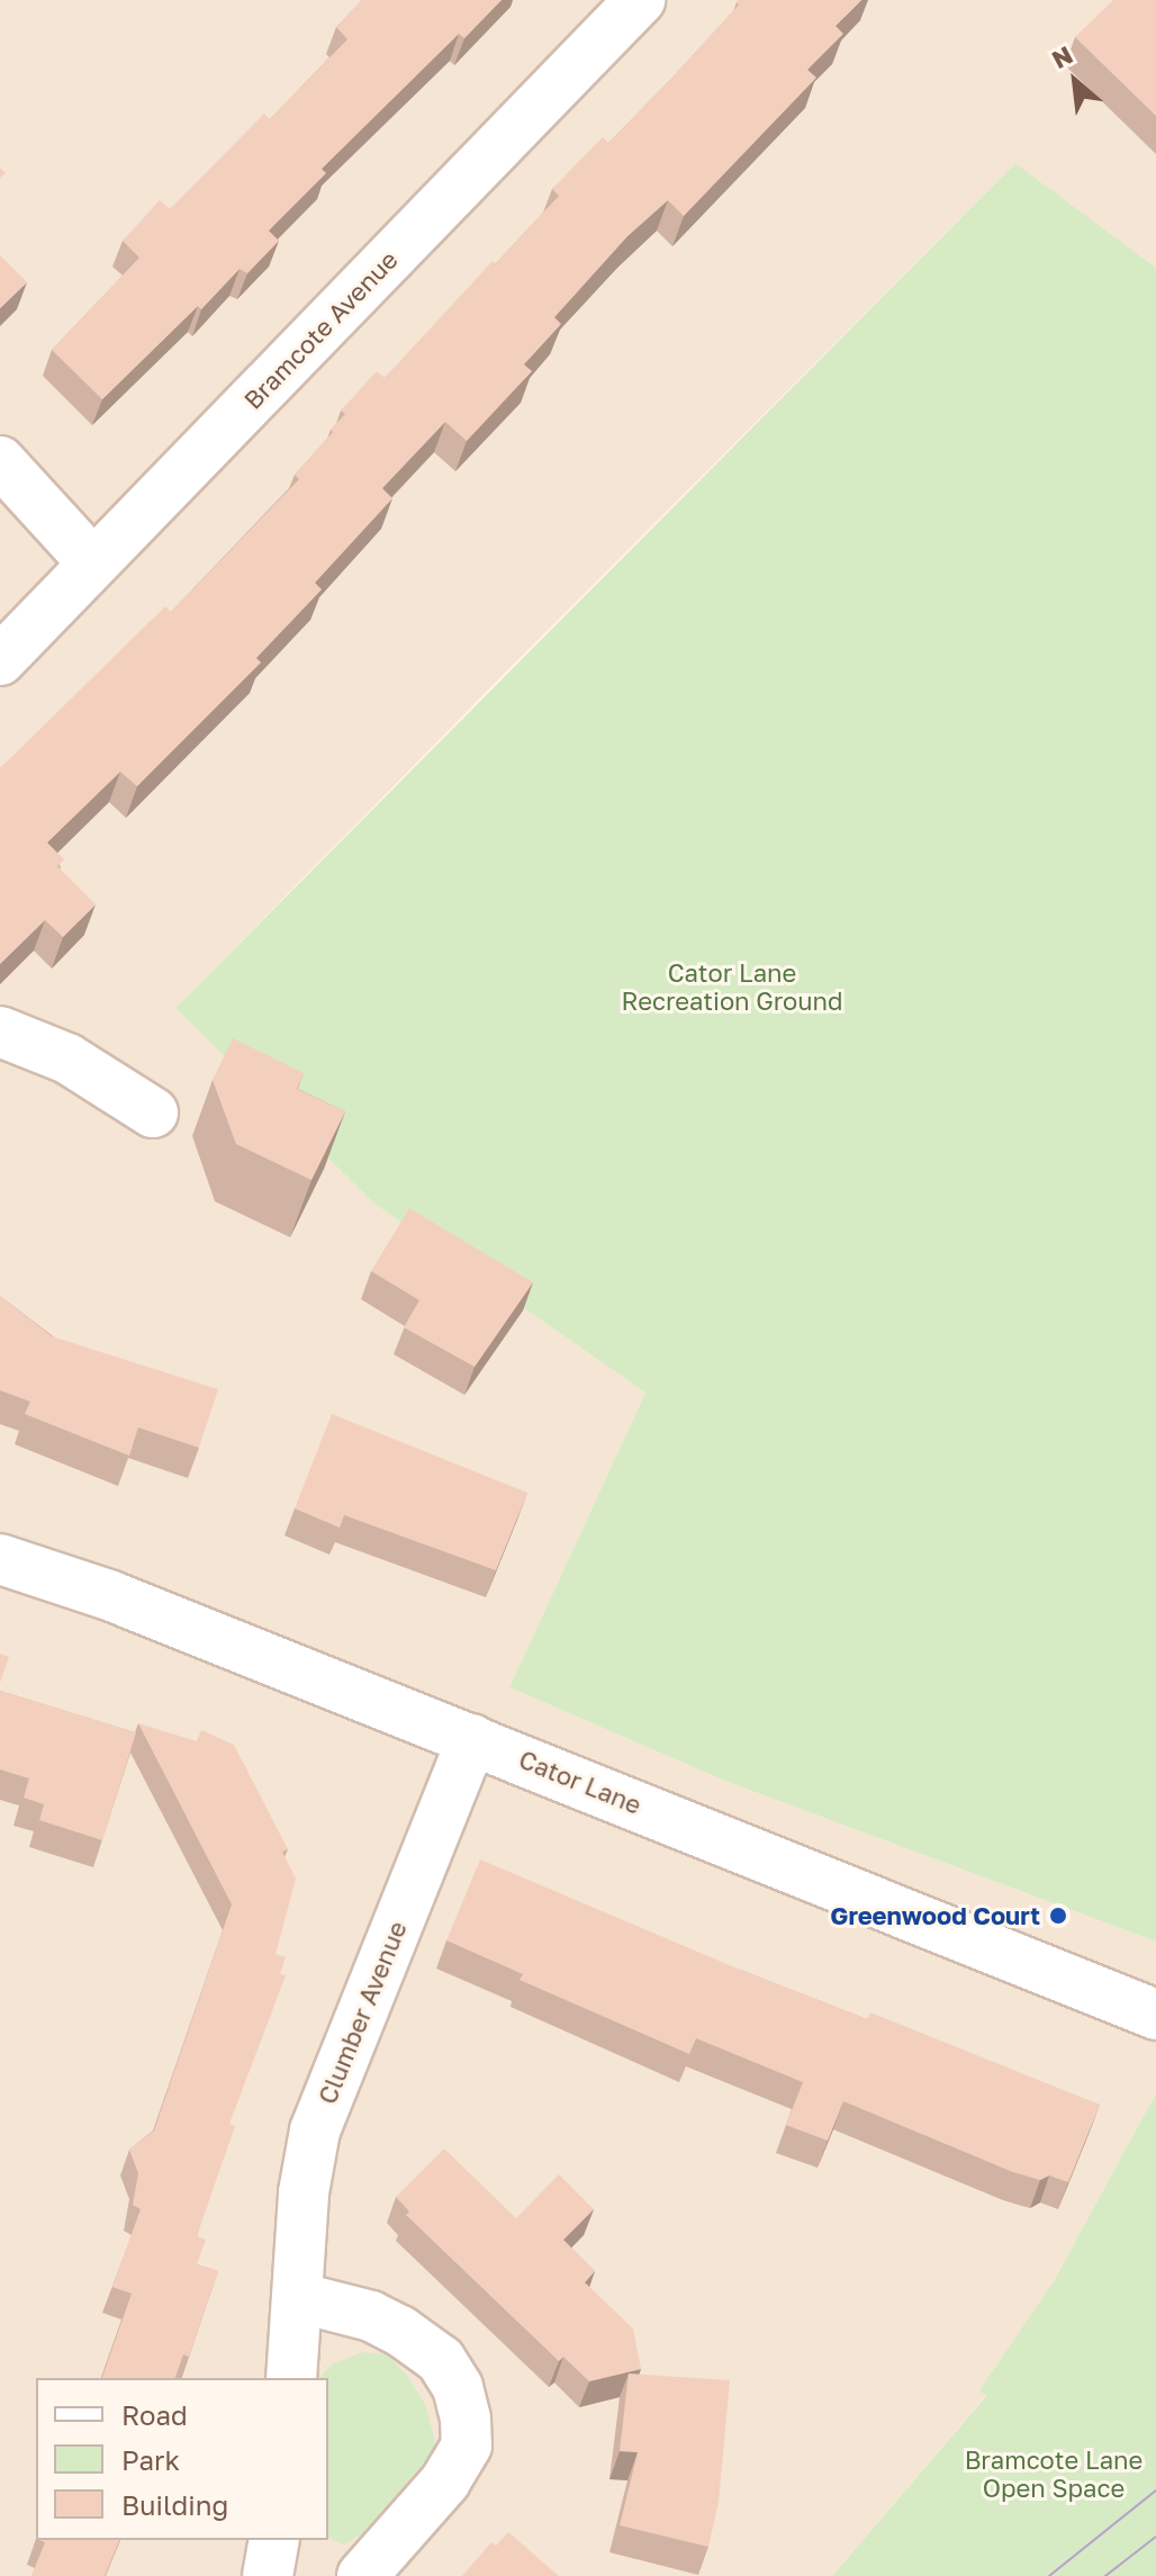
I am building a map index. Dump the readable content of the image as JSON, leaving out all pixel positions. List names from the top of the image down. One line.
{"streets":{"street":["Bramcote Avenue","Cator Lane","Clumber Avenue"]},"crossings":[["Cator Lane","Clumber Avenue"]],"parks":["Cator Lane Recreation Ground","Bramcote Lane Open Space"],"places":["Greenwood Court"],"legend":["Road","Park","Building"],"north":"top left"}
